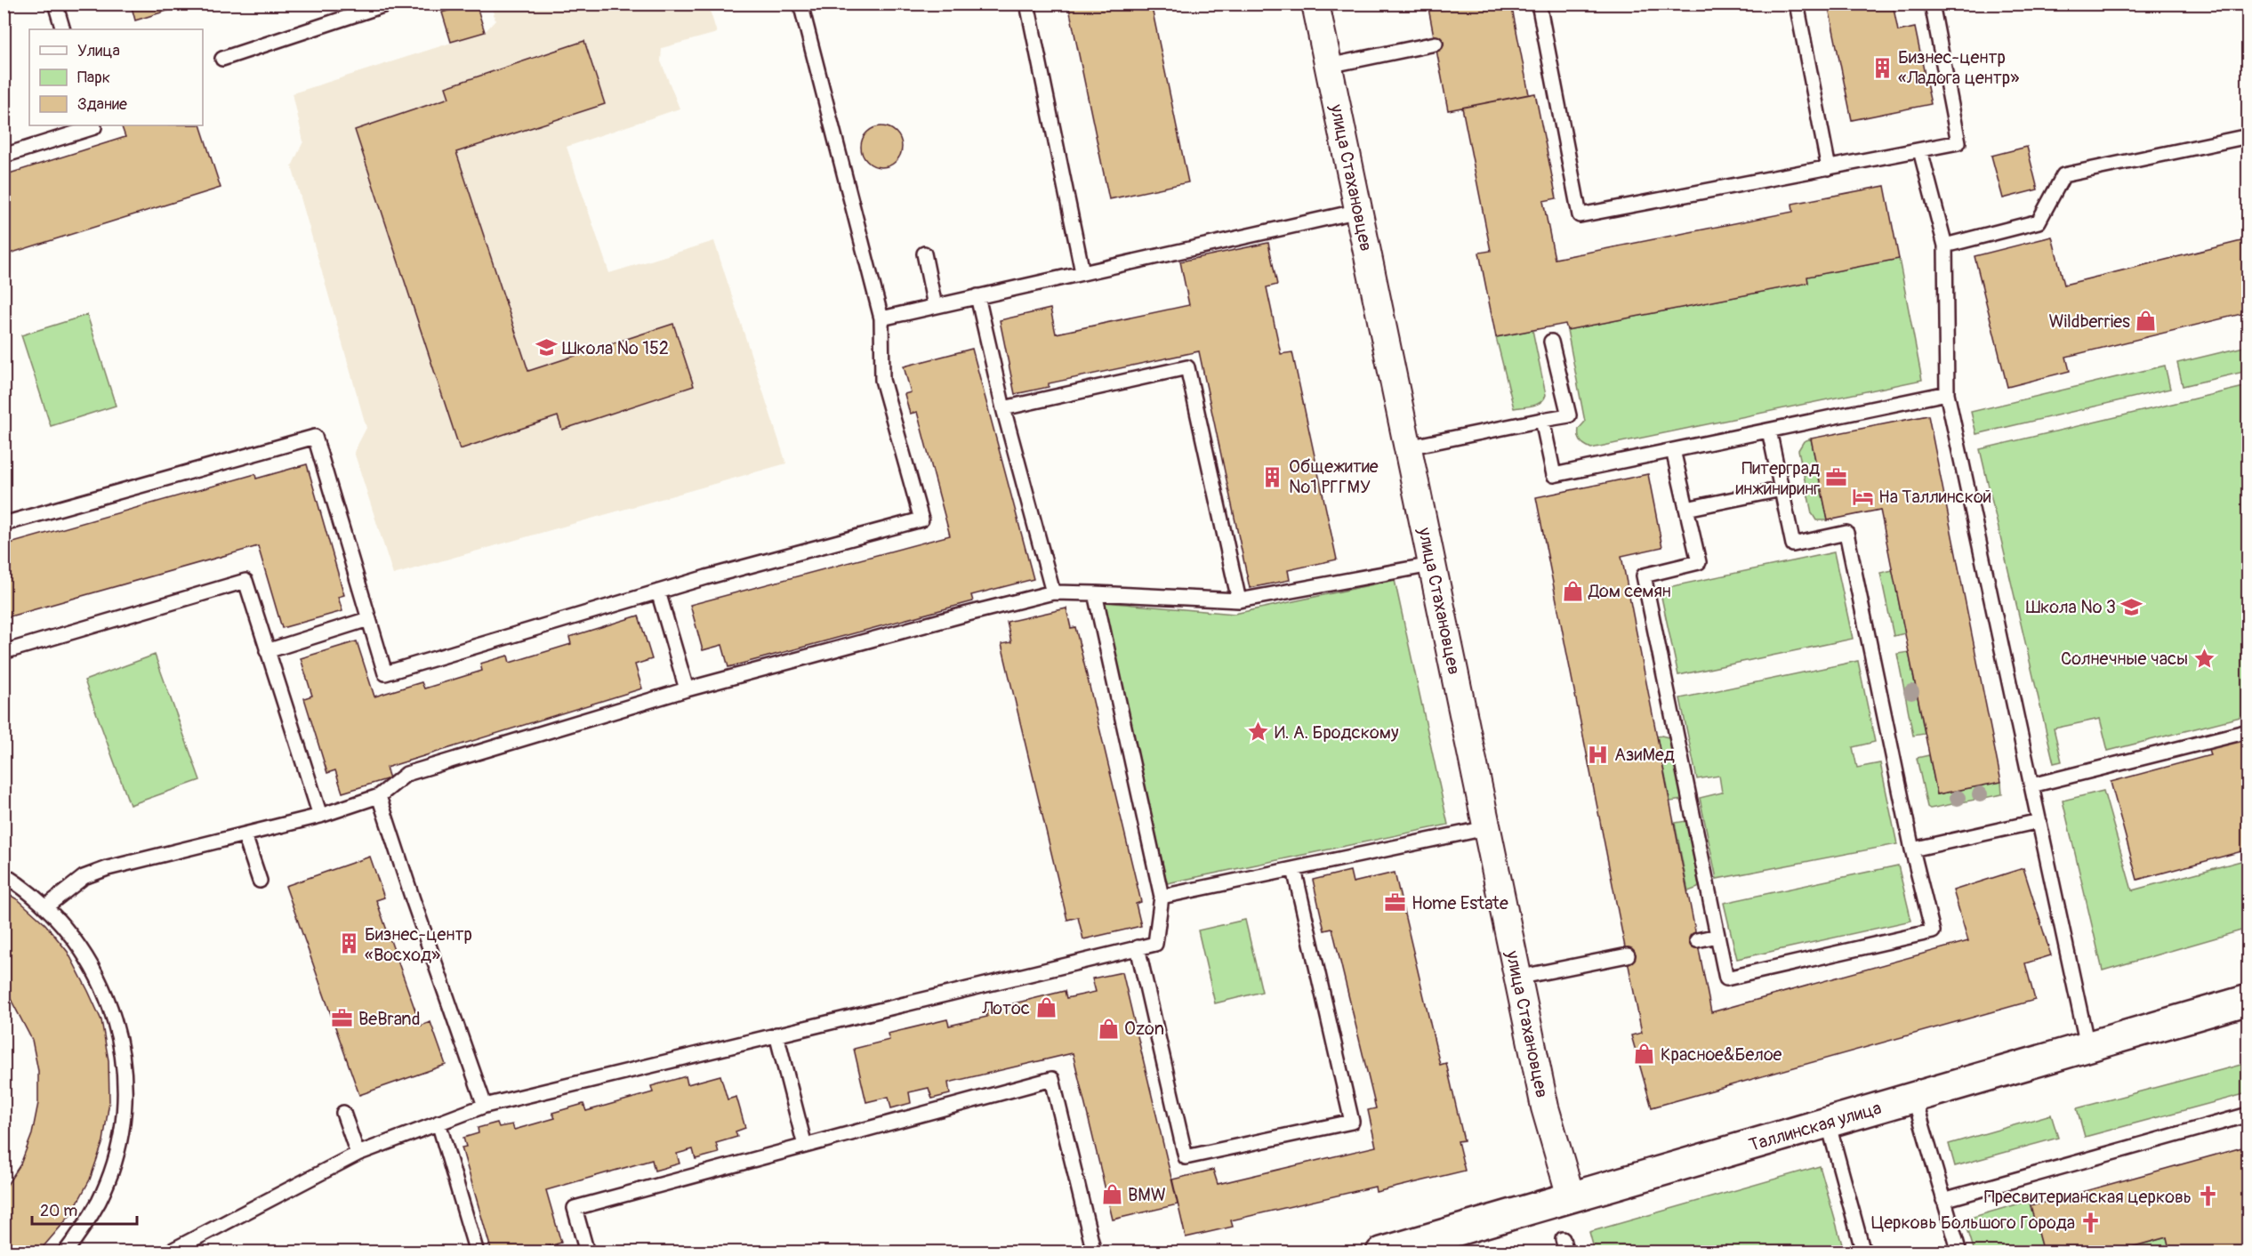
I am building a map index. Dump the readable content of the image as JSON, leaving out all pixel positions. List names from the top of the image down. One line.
{"streets":{"street":["улица Стахановцев","Таллинская улица"]},"crossings":[["улица Стахановцев","Таллинская улица"]],"places":{"building":["Бизнес-центр «Ладога центр»","Общежитие №1 РГГМУ","Бизнес-центр «Восход»"],"shop":["Wildberries","Дом семян","Лотос","Ozon","Красное&Белое","BMW"],"school or university":["Школа № 152","Школа № 3"],"office":["Питерград инжиниринг","Home Estate","BeBrand"],"hotel":["На Таллинской"],"place":["Солнечные часы","И. А. Бродскому"],"hospital":["АзиМед"],"church":["Пресвитерианская церковь","Церковь Большого Города"]},"legend":["Улица","Парк","Здание"],"scale_bar":"20 m"}
